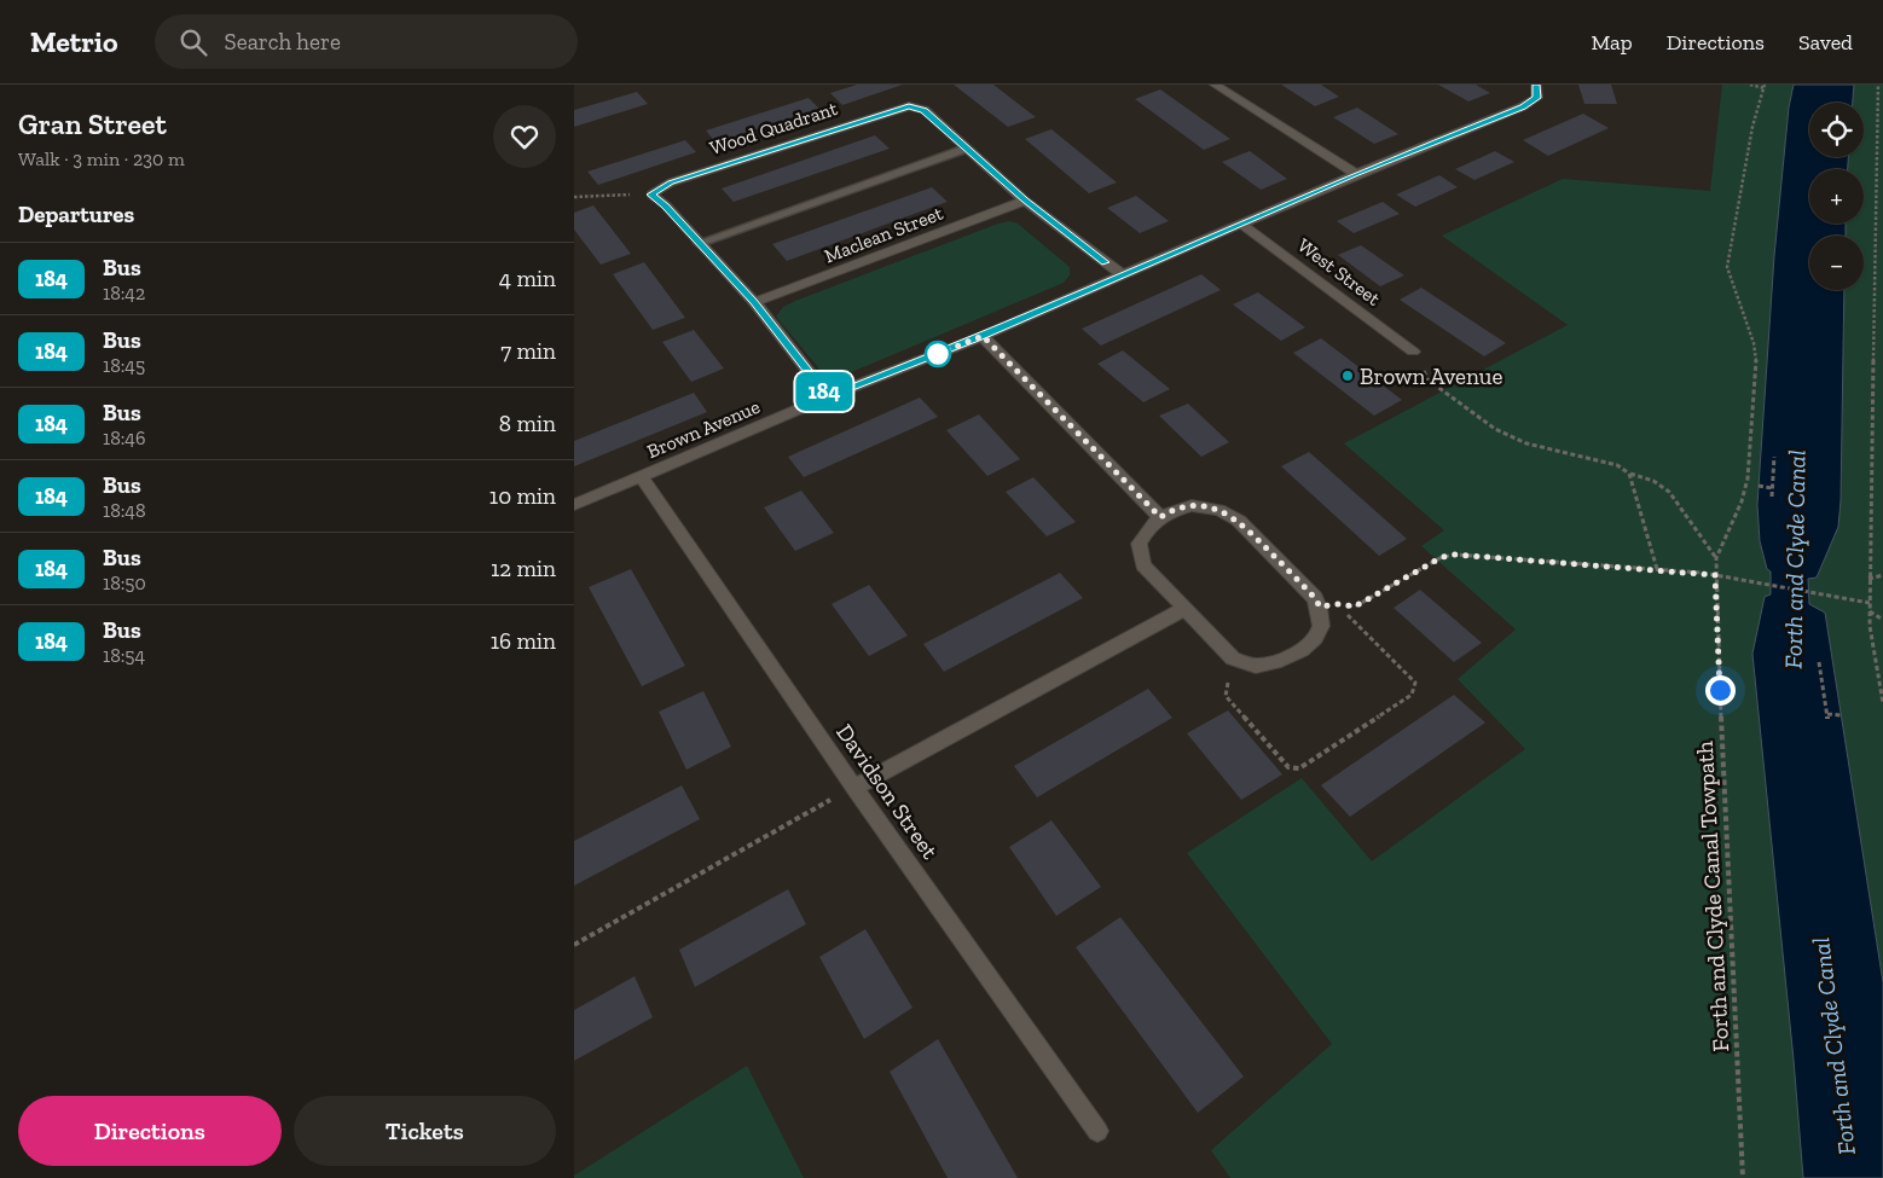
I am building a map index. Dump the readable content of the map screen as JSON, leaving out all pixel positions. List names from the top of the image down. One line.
{"streets":{"street":["Wood Quadrant","Maclean Street","West Street","Brown Avenue","Davidson Street"],"path":["Forth and Clyde Canal Towpath"]},"crossings":[["Wood Quadrant","Maclean Street"],["Wood Quadrant","Brown Avenue"],["West Street","Brown Avenue"],["Brown Avenue","Davidson Street"]],"water":["Forth and Clyde Canal"],"places":["Brown Avenue"],"lines":["bus line 184"],"page":{"header":"Metrio","search":"Search here","nav":["Map","Directions","Saved"],"heading":[["Gran Street","Walk · 3 min · 230 m"],"Departures"],"on_map":"184","map_buttons":["+","−"],"list":[{"mark":"184","name":"Bus","note":"18:42","value":"4 min"},{"mark":"184","name":"Bus","note":"18:45","value":"7 min"},{"mark":"184","name":"Bus","note":"18:46","value":"8 min"},{"mark":"184","name":"Bus","note":"18:48","value":"10 min"},{"mark":"184","name":"Bus","note":"18:50","value":"12 min"},{"mark":"184","name":"Bus","note":"18:54","value":"16 min"}],"buttons":["Directions","Tickets"]}}
